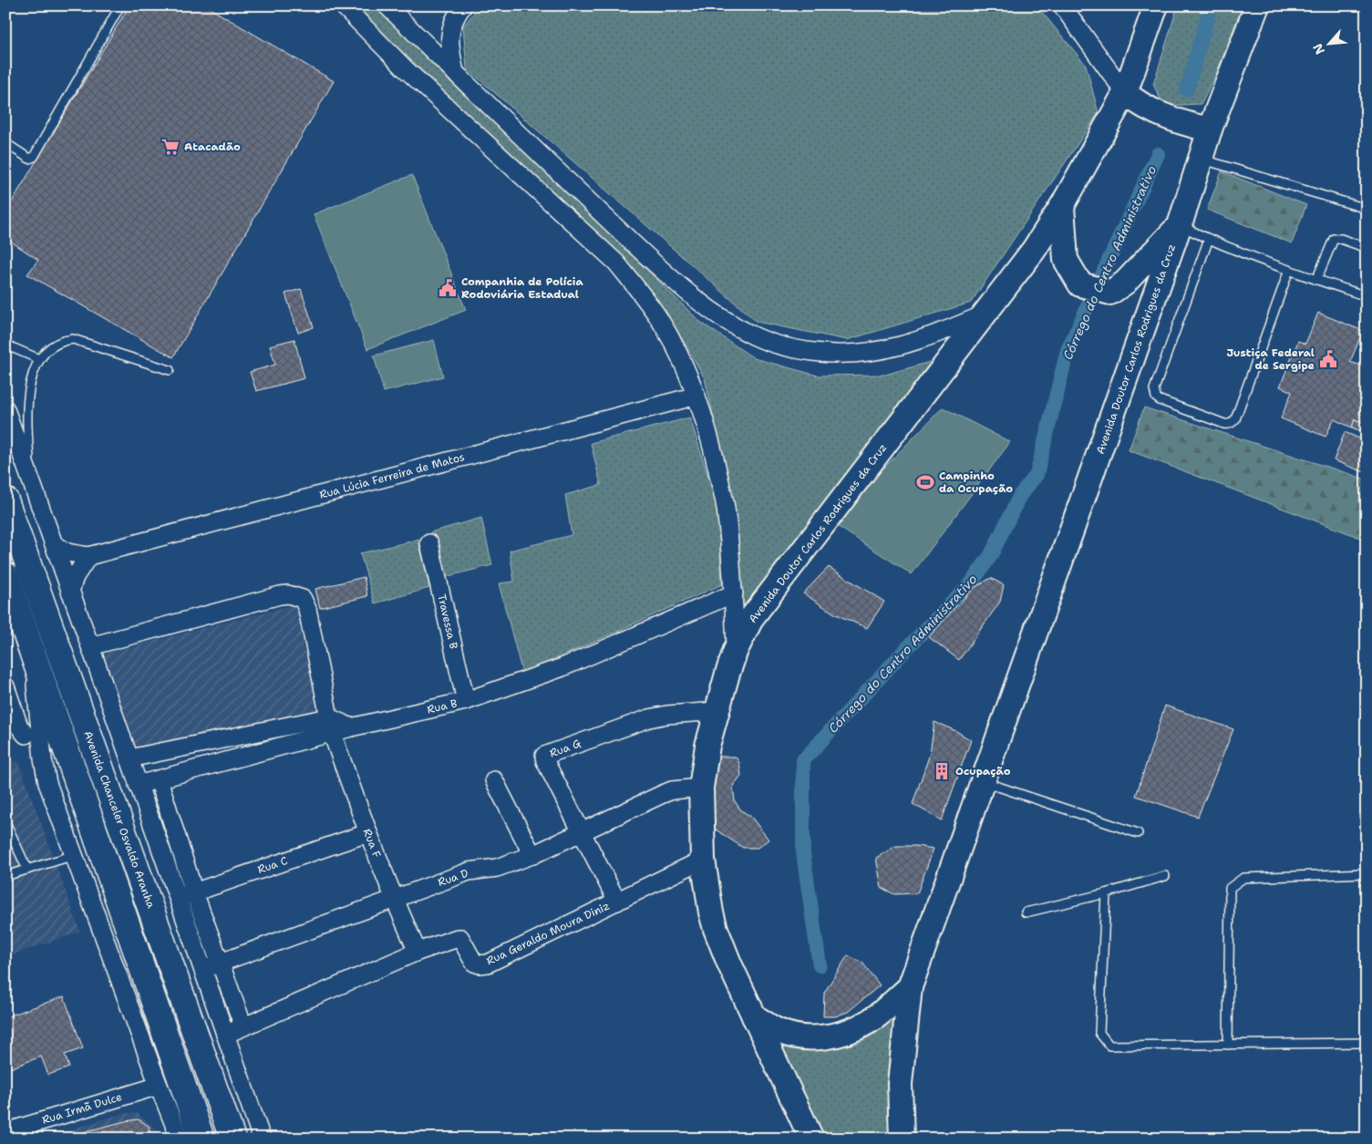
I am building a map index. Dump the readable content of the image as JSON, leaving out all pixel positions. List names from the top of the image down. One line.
{"streets":{"main road":["Avenida Doutor Carlos Rodrigues da Cruz","Avenida Chanceler Osvaldo Aranha"],"street":["Rua Lúcia Ferreira de Matos","Travessa B","Rua B","Rua G","Rua F","Rua C","Rua D","Rua Geraldo Moura Diniz","Rua Irmã Dulce"]},"crossings":[["Avenida Doutor Carlos Rodrigues da Cruz","Rua G"],["Avenida Doutor Carlos Rodrigues da Cruz","Rua D"],["Avenida Doutor Carlos Rodrigues da Cruz","Rua Geraldo Moura Diniz"],["Travessa B","Rua B"],["Rua B","Rua F"],["Rua G","Rua D"],["Rua G","Rua Geraldo Moura Diniz"],["Rua F","Rua C"],["Rua F","Rua D"],["Rua F","Rua Geraldo Moura Diniz"]],"water":["Córrego do Centro Administrativo"],"places":{"supermarket":["Atacadão"],"public building":["Companhia de Polícia Rodoviária Estadual","Justiça Federal de Sergipe"],"sports":["Campinho da Ocupação"],"building":["Ocupação"]},"north":"bottom left"}
